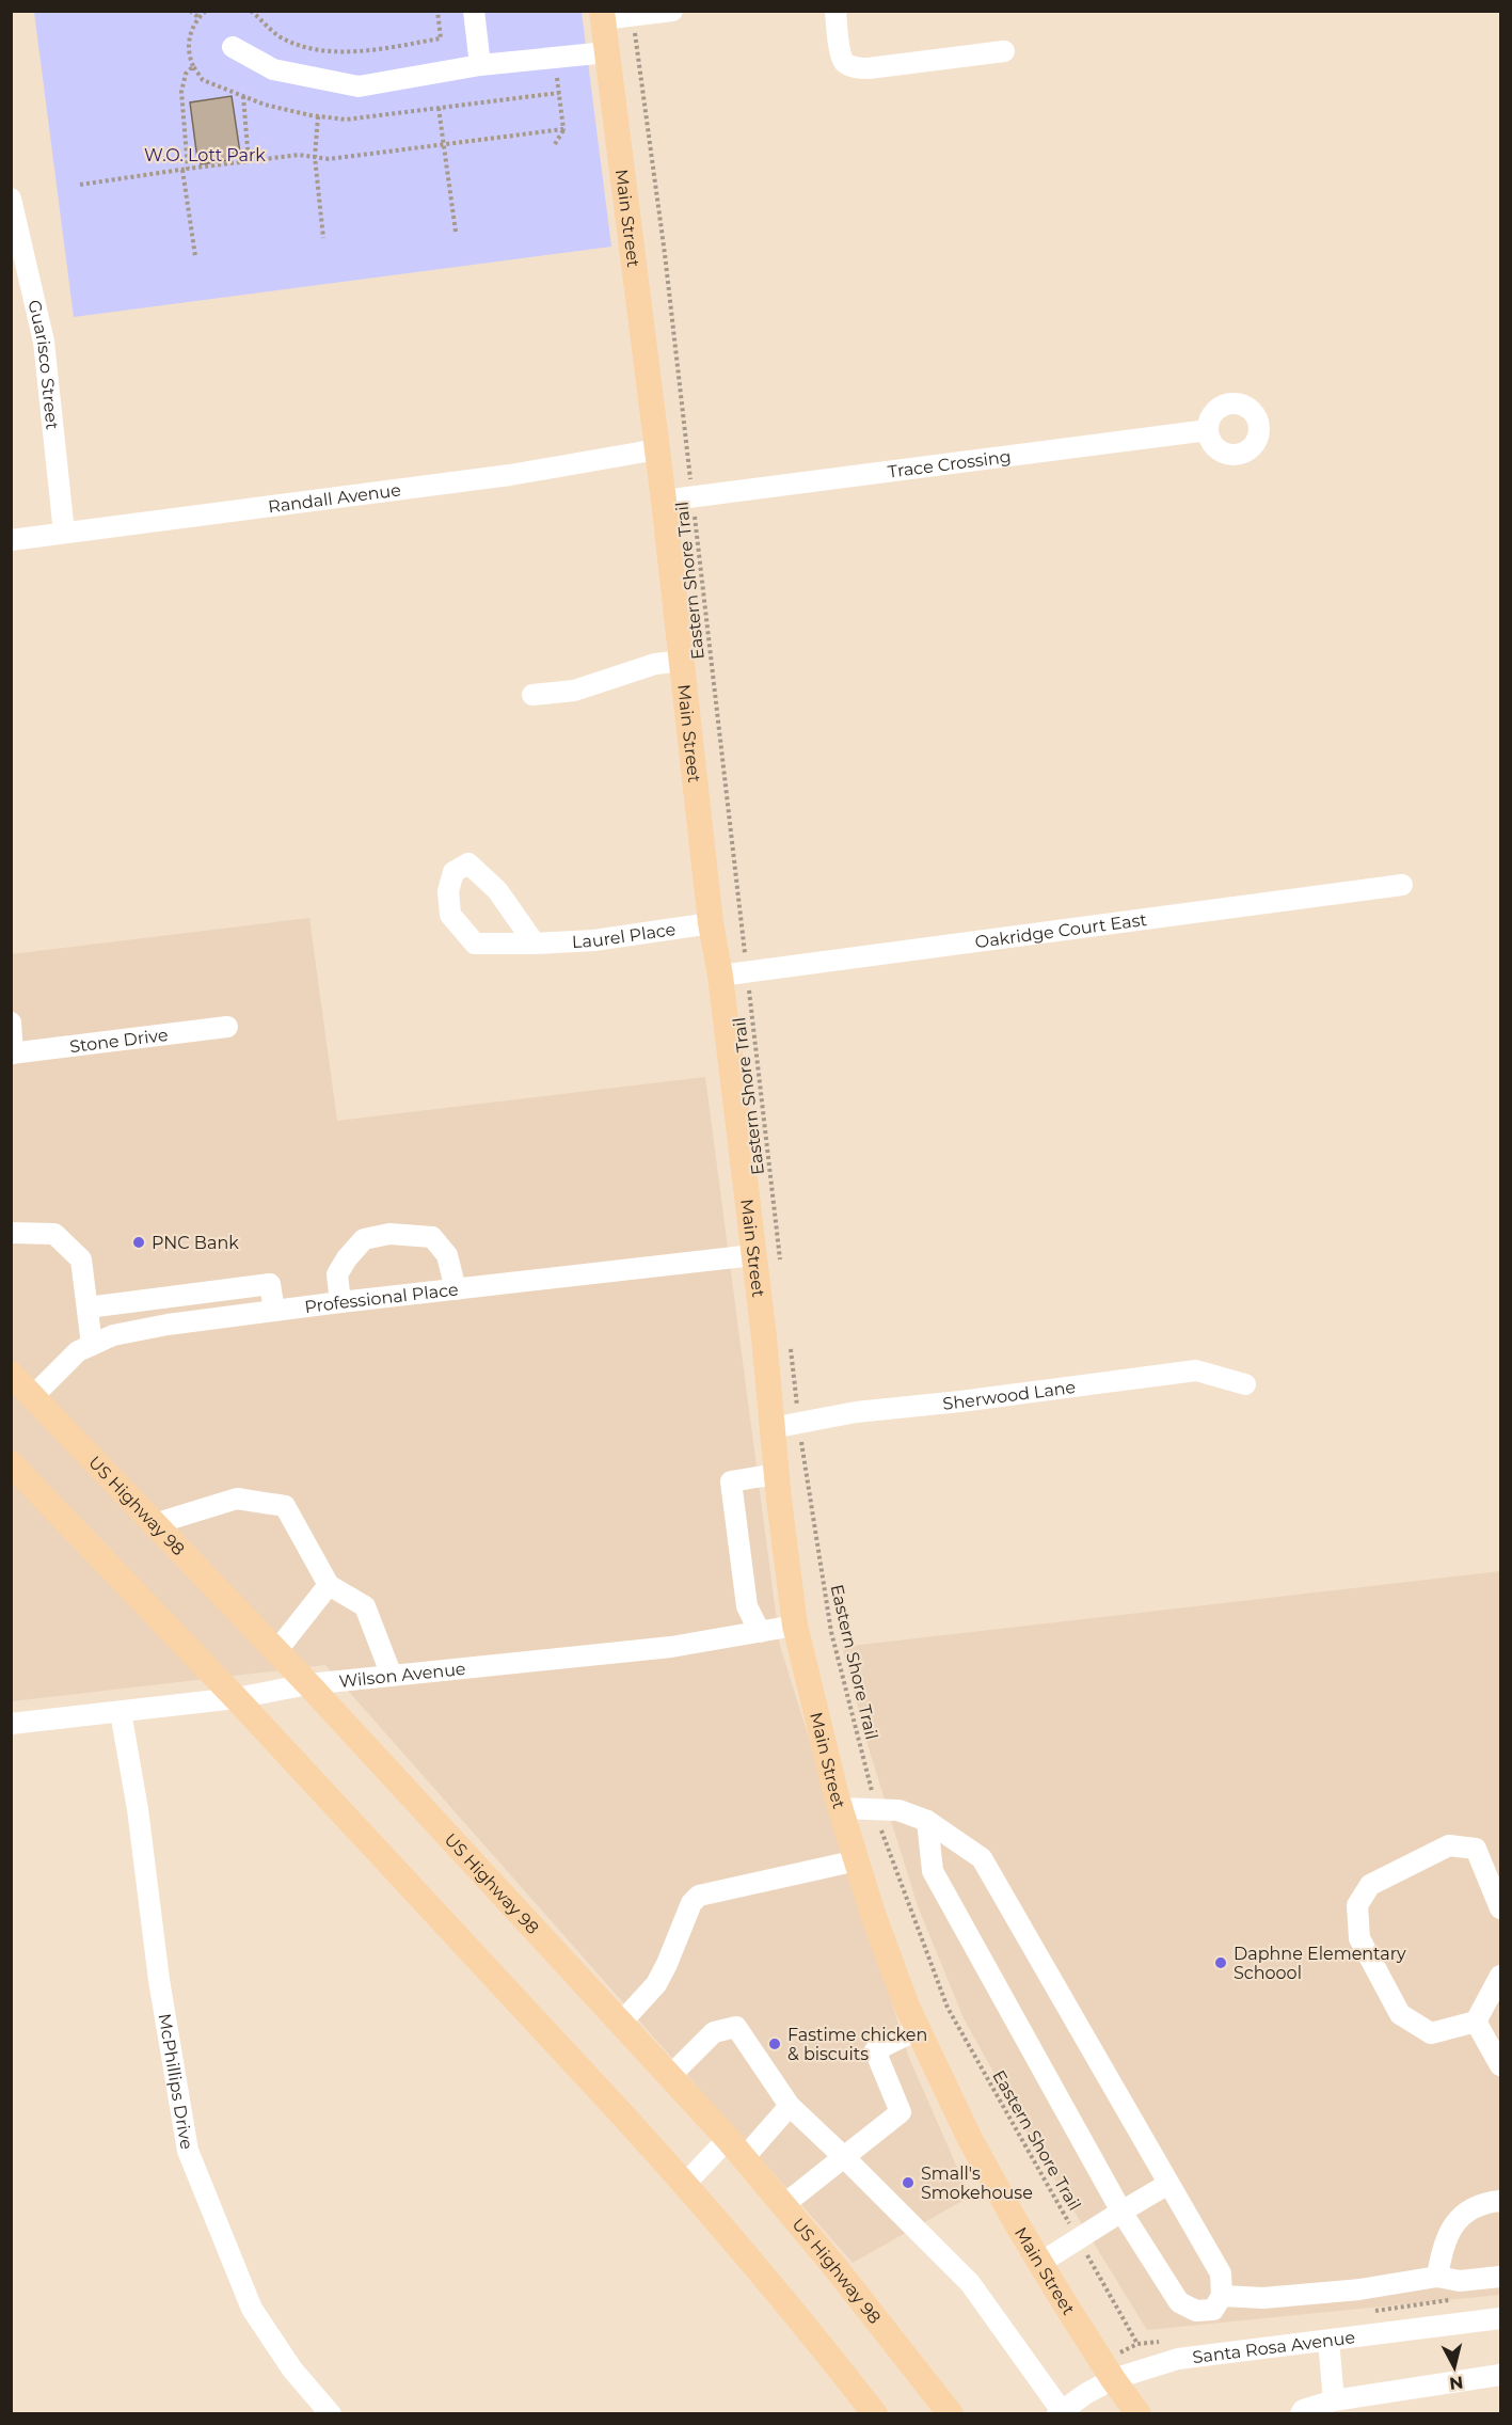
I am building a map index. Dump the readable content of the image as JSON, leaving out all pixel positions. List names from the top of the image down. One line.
{"streets":{"main road":["Main Street","US Highway 98"],"street":["Guarisco Street","Trace Crossing","Randall Avenue","Oakridge Court East","Laurel Place","Stone Drive","Professional Place","Sherwood Lane","Wilson Avenue","McPhillips Drive","Santa Rosa Avenue"],"path":["Eastern Shore Trail"]},"crossings":[["Main Street","Trace Crossing"],["Main Street","Randall Avenue"],["Main Street","Oakridge Court East"],["Main Street","Laurel Place"],["Main Street","Professional Place"],["Main Street","Sherwood Lane"],["Main Street","Wilson Avenue"],["Main Street","Santa Rosa Avenue"],["Guarisco Street","Randall Avenue"],["Trace Crossing","Eastern Shore Trail"],["Eastern Shore Trail","Oakridge Court East"],["Eastern Shore Trail","Sherwood Lane"],["Professional Place","US Highway 98"],["US Highway 98","Wilson Avenue"],["Wilson Avenue","McPhillips Drive"]],"parks":["W.O. Lott Park"],"places":["PNC Bank","Daphne Elementary Schoool","Fastime chicken & biscuits","Small's Smokehouse"],"north":"bottom"}
